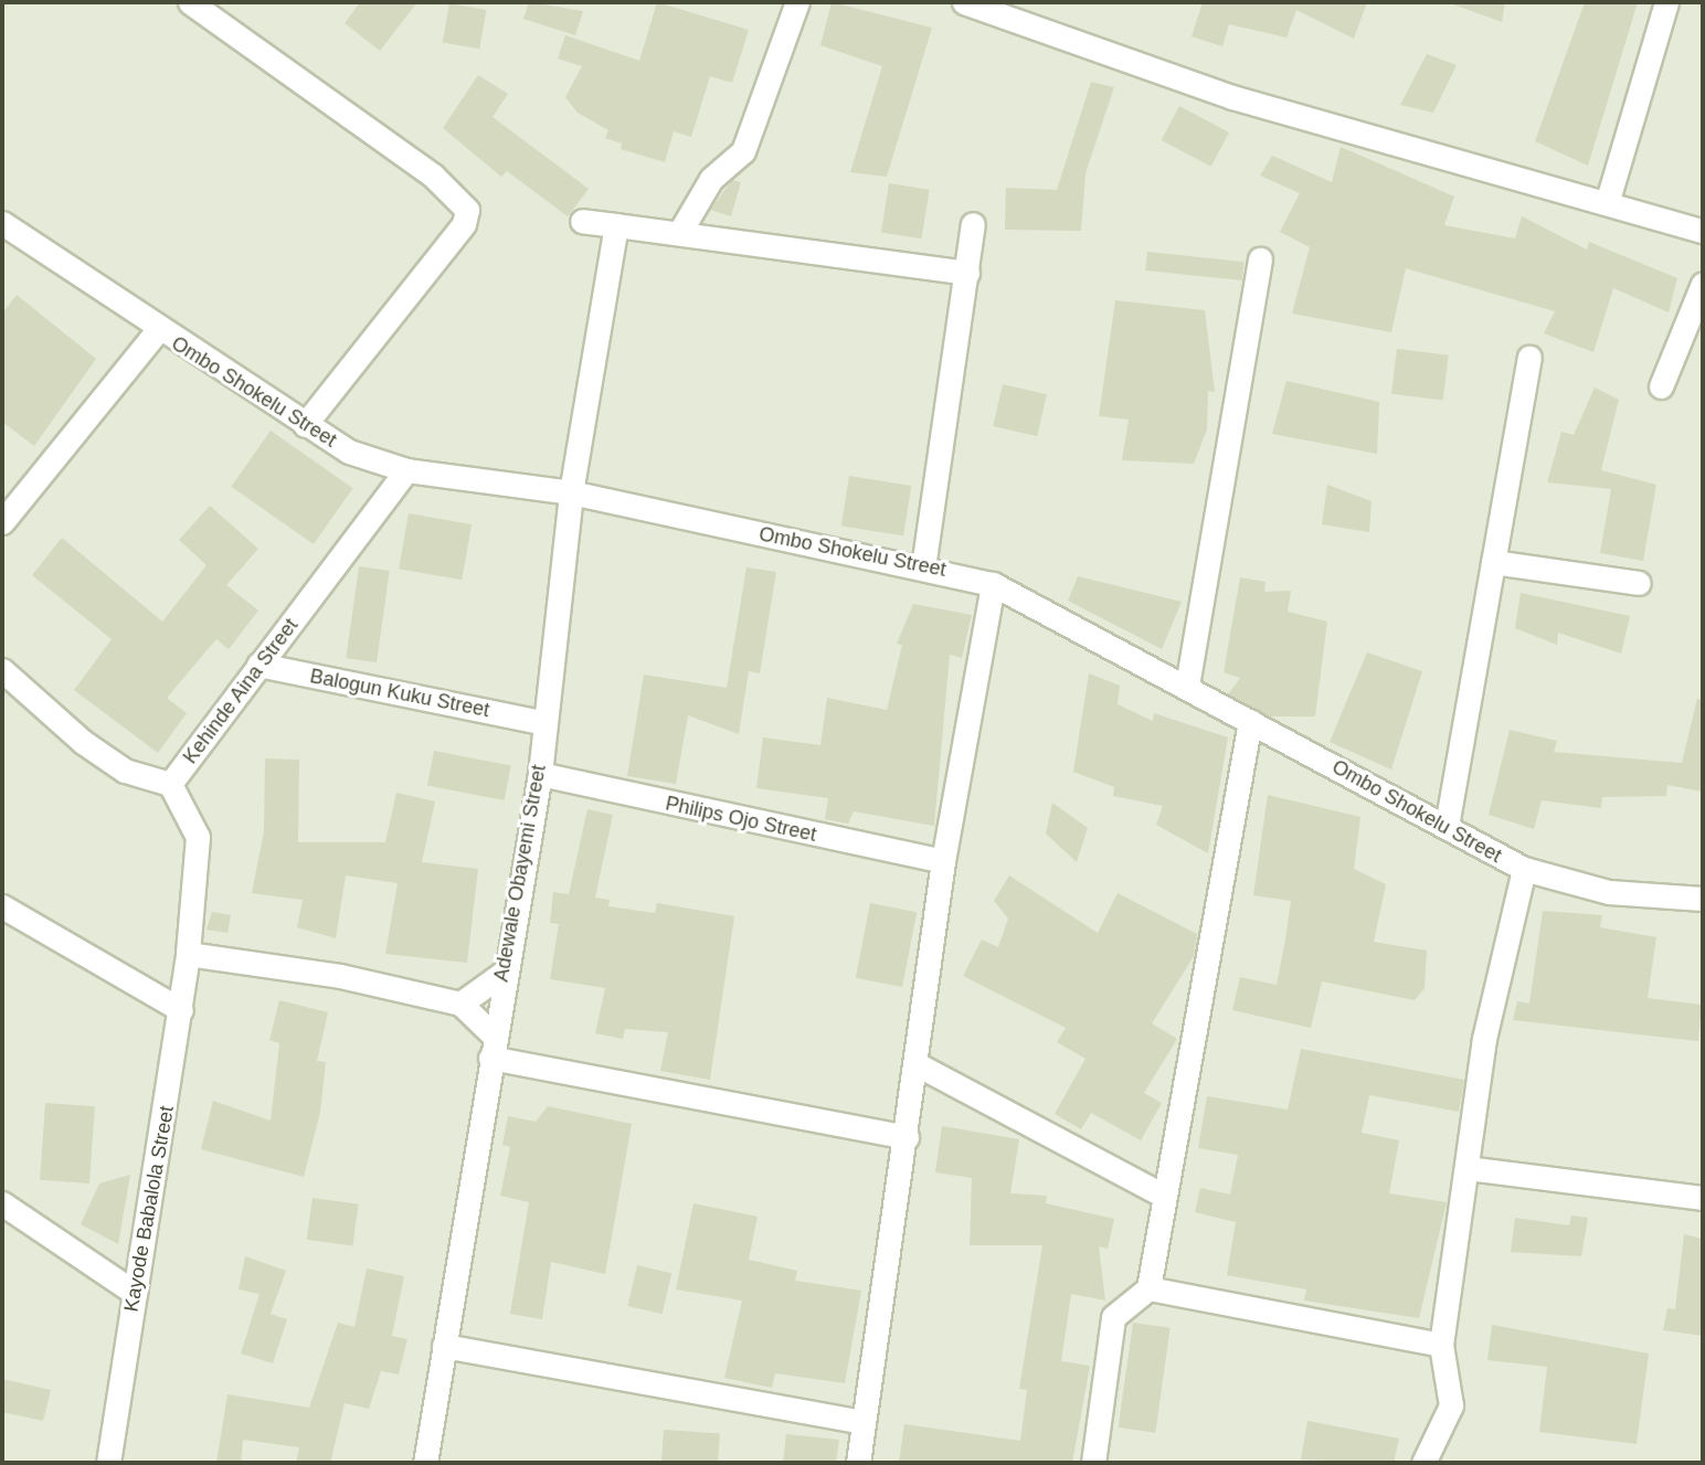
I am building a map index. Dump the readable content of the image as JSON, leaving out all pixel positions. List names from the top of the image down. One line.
{"streets":{"street":["Ombo Shokelu Street","Kehinde Aina Street","Balogun Kuku Street","Philips Ojo Street","Adewale Obayemi Street","Kayode Babalola Street"]},"crossings":[["Ombo Shokelu Street","Kehinde Aina Street"],["Ombo Shokelu Street","Adewale Obayemi Street"],["Kehinde Aina Street","Balogun Kuku Street"],["Kehinde Aina Street","Kayode Babalola Street"],["Balogun Kuku Street","Adewale Obayemi Street"],["Philips Ojo Street","Adewale Obayemi Street"]]}
